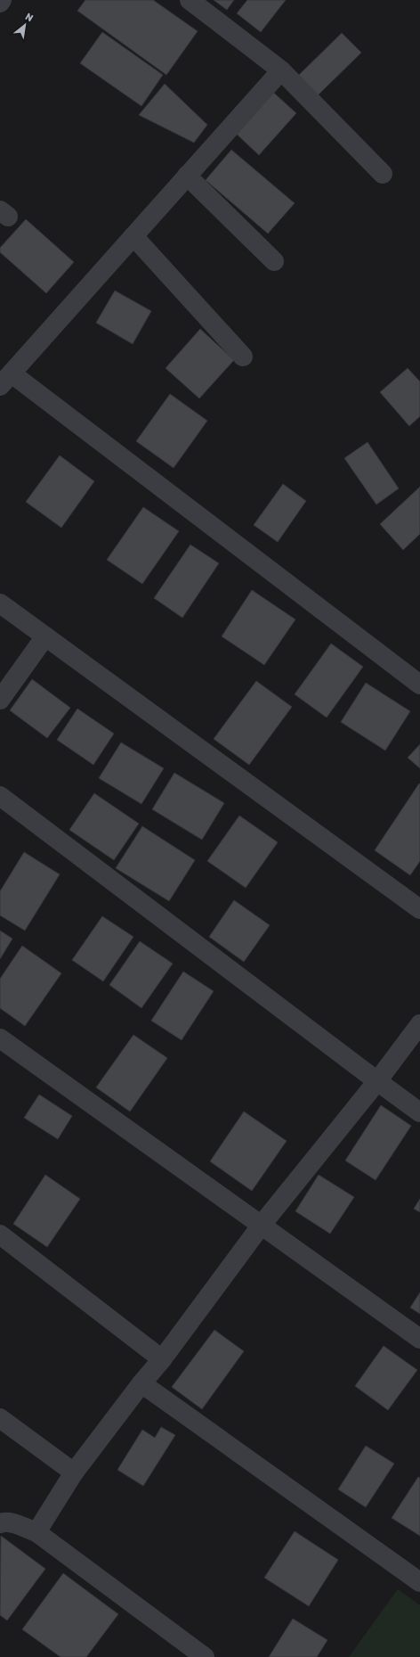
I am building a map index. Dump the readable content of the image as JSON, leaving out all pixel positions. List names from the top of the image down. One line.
{"north":"top right"}
